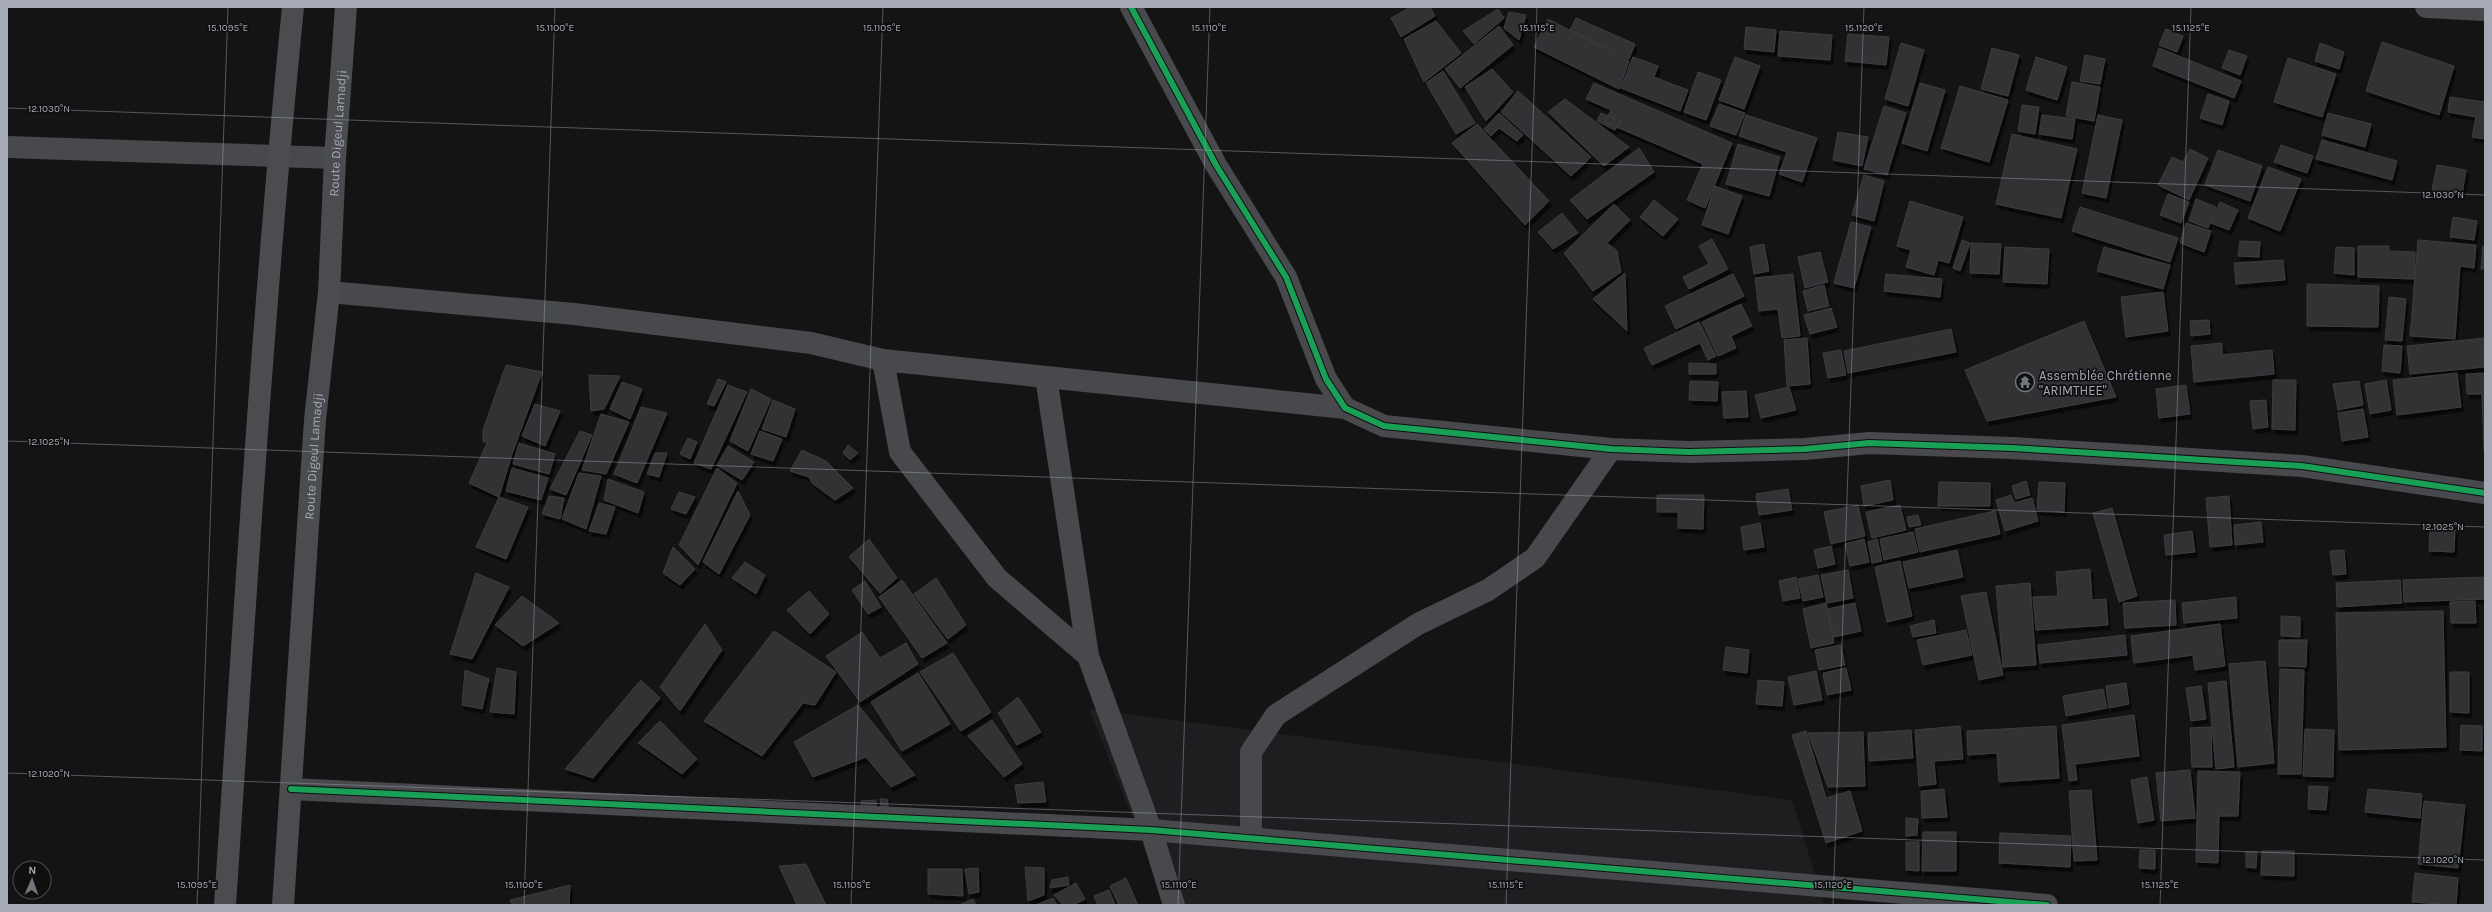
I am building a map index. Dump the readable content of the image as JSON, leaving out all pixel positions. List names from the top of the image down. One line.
{"streets":{"main road":["Route Digeul Lamadji"]},"places":{"temple":["Assemblée Chrétienne \"ARIMTHEE\""]},"north":"top","coordinates":["15.1095°E","15.1100°E","15.1105°E","15.1110°E","15.1115°E","15.1120°E","15.1125°E","12.1030°N","12.1025°N","12.1020°N"]}
